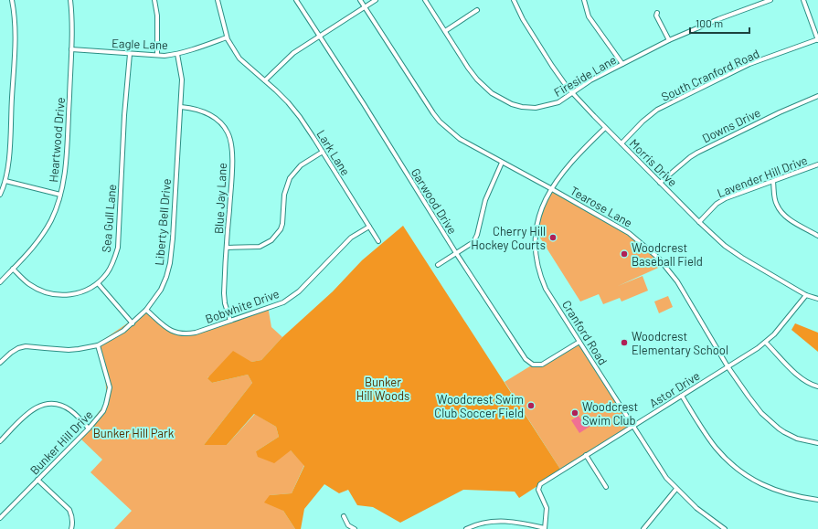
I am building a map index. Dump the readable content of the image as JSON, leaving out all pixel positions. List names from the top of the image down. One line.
{"streets":{"street":["Eagle Lane","South Cranford Road","Fireside Lane","Downs Drive","Heartwood Drive","Lark Lane","Morris Drive","Lavender Hill Drive","Blue Jay Lane","Garwood Drive","Tearose Lane","Sea Gull Lane","Liberty Bell Drive","Bobwhite Drive","Cranford Road","Astor Drive","Bunker Hill Drive"]},"crossings":[["Eagle Lane","Heartwood Drive"],["Eagle Lane","Lark Lane"],["Eagle Lane","Sea Gull Lane"],["Eagle Lane","Liberty Bell Drive"],["South Cranford Road","Morris Drive"],["Fireside Lane","Morris Drive"],["Downs Drive","Morris Drive"],["Heartwood Drive","Sea Gull Lane"],["Lark Lane","Bobwhite Drive"],["Morris Drive","Lavender Hill Drive"],["Morris Drive","Cranford Road"],["Morris Drive","Astor Drive"],["Blue Jay Lane","Liberty Bell Drive"],["Blue Jay Lane","Bobwhite Drive"],["Garwood Drive","Cranford Road"],["Tearose Lane","Cranford Road"],["Tearose Lane","Astor Drive"],["Liberty Bell Drive","Bobwhite Drive"],["Liberty Bell Drive","Bunker Hill Drive"],["Cranford Road","Astor Drive"]],"parks":["Bunker Hill Woods","Bunker Hill Park"],"places":["Cherry Hill Hockey Courts","Woodcrest Baseball Field","Woodcrest Elementary School","Woodcrest Swim Club Soccer Field","Woodcrest Swim Club"],"scale_bar":"100 m"}
